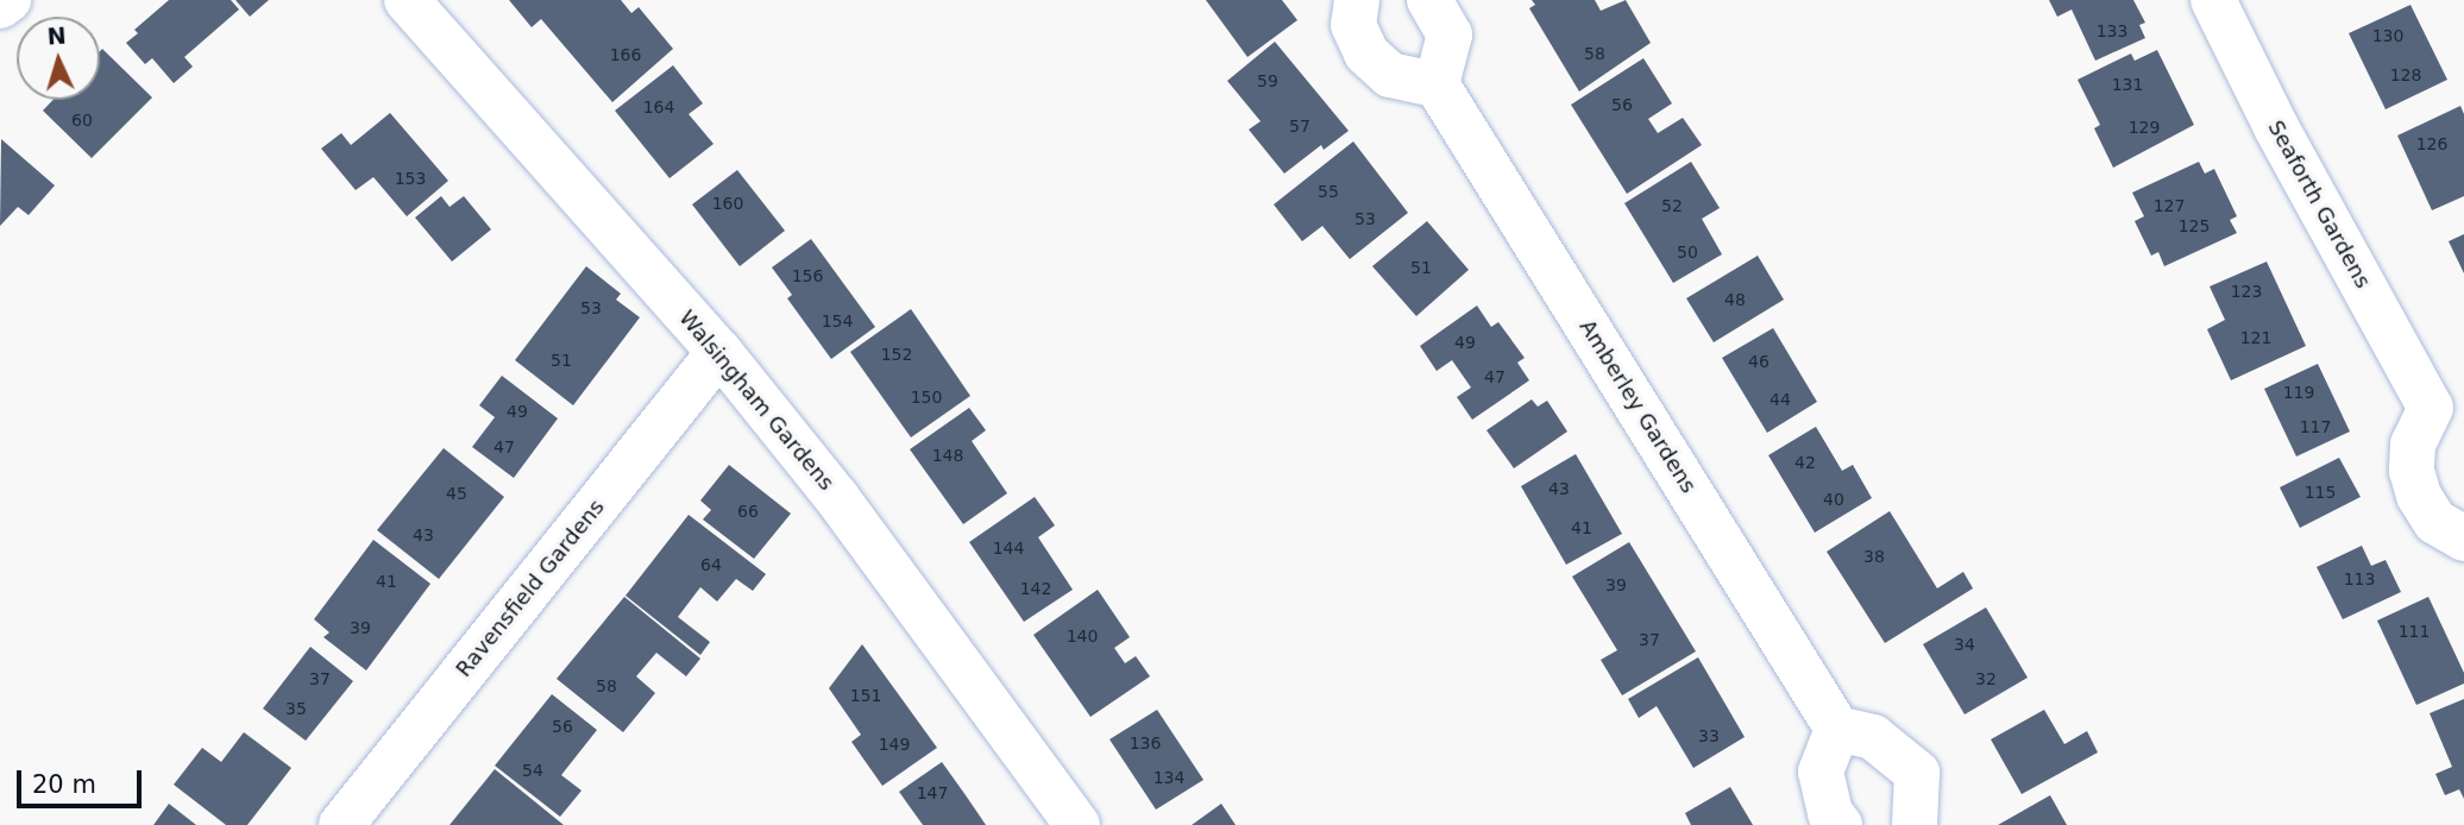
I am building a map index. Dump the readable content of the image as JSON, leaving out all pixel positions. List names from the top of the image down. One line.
{"streets":{"street":["Seaforth Gardens","Walsingham Gardens","Amberley Gardens","Ravensfield Gardens"]},"crossings":[["Walsingham Gardens","Ravensfield Gardens"]],"house_numbers":["133","130","58","166","128","59","131","56","164","60","57","129","126","153","55","160","52","127","53","125","50","51","156","123","48","53","154","121","49","152","51","46","47","119","150","44","49","117","47","148","42","43","115","45","40","66","41","43","144","38","64","113","41","39","142","39","111","140","37","34","37","32","58","151","35","56","33","136","149","54","134","147"],"scale_bar":"20 m","north":"top"}
